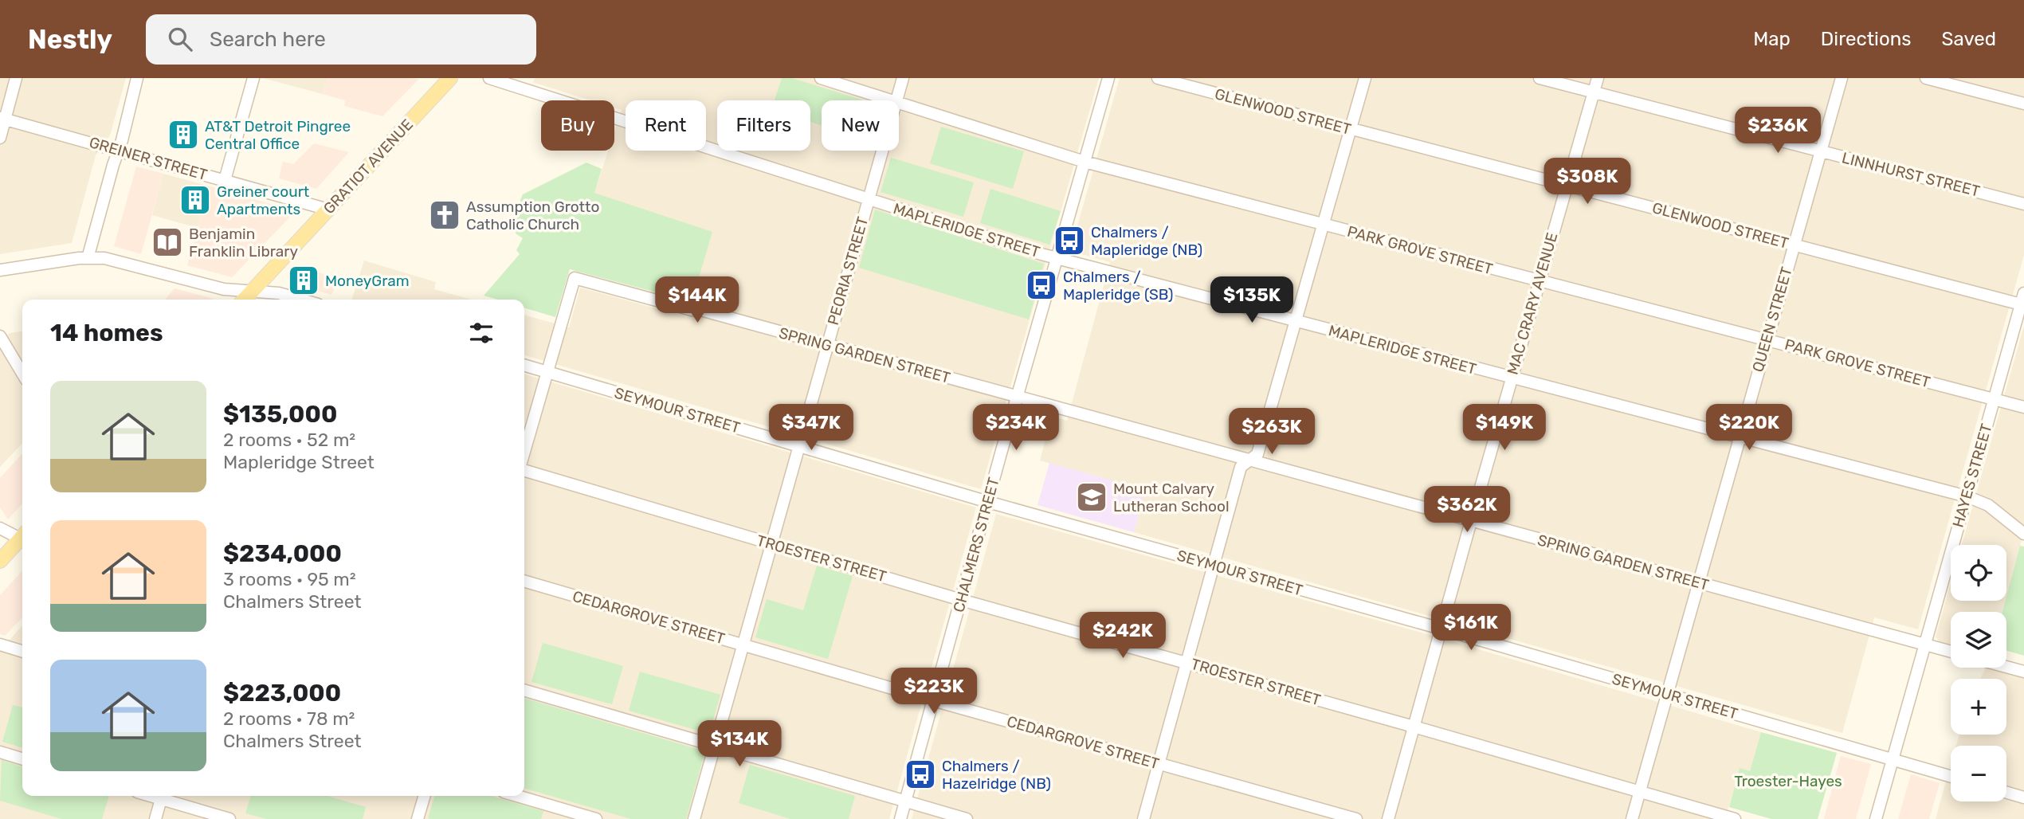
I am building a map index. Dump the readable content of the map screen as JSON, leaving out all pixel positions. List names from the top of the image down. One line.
{"streets":{"main road":["GRATIOT AVENUE"],"street":["GLENWOOD STREET","GREINER STREET","LINNHURST STREET","MAPLERIDGE STREET","PARK GROVE STREET","PEORIA STREET","MAC CRARY AVENUE","QUEEN STREET","SPRING GARDEN STREET","SEYMOUR STREET","HAYES STREET","CHALMERS STREET","TROESTER STREET","CEDARGROVE STREET"]},"crossings":[["GLENWOOD STREET","MAC CRARY AVENUE"],["GLENWOOD STREET","QUEEN STREET"],["GLENWOOD STREET","HAYES STREET"],["GREINER STREET","GRATIOT AVENUE"],["LINNHURST STREET","MAC CRARY AVENUE"],["LINNHURST STREET","QUEEN STREET"],["MAPLERIDGE STREET","PEORIA STREET"],["MAPLERIDGE STREET","MAC CRARY AVENUE"],["MAPLERIDGE STREET","QUEEN STREET"],["MAPLERIDGE STREET","HAYES STREET"],["MAPLERIDGE STREET","CHALMERS STREET"],["PARK GROVE STREET","MAC CRARY AVENUE"],["PARK GROVE STREET","QUEEN STREET"],["PARK GROVE STREET","HAYES STREET"],["PARK GROVE STREET","CHALMERS STREET"],["PEORIA STREET","SPRING GARDEN STREET"],["PEORIA STREET","SEYMOUR STREET"],["PEORIA STREET","TROESTER STREET"],["PEORIA STREET","CEDARGROVE STREET"],["MAC CRARY AVENUE","SPRING GARDEN STREET"],["MAC CRARY AVENUE","SEYMOUR STREET"],["MAC CRARY AVENUE","TROESTER STREET"],["QUEEN STREET","SPRING GARDEN STREET"],["QUEEN STREET","SEYMOUR STREET"],["QUEEN STREET","TROESTER STREET"],["SPRING GARDEN STREET","SEYMOUR STREET"],["SPRING GARDEN STREET","HAYES STREET"],["SPRING GARDEN STREET","CHALMERS STREET"],["SEYMOUR STREET","HAYES STREET"],["SEYMOUR STREET","CHALMERS STREET"],["CHALMERS STREET","TROESTER STREET"],["CHALMERS STREET","CEDARGROVE STREET"]],"parks":["Troester-Hayes"],"places":{"building":["AT&T Detroit Pingree Central Office","Greiner court Apartments","MoneyGram"],"church":["Assumption Grotto Catholic Church"],"bus stop":["Chalmers / Mapleridge (NB)","Chalmers / Mapleridge (SB)","Chalmers / Hazelridge (NB)"],"library":["Benjamin Franklin Library"],"school or university":["Mount Calvary Lutheran School"]},"page":{"header":"Nestly","search":"Search here","nav":["Map","Directions","Saved"],"chip":["Buy","Rent","Filters","New"],"price":["$236K","$308K","$144K","$135K","$347K","$234K","$149K","$220K","$263K","$362K","$161K","$242K","$223K","$134K"],"heading":"14 homes","list":[{"name":"$135,000","note":"2 rooms · 52 m² · Mapleridge Street"},{"name":"$234,000","note":"3 rooms · 95 m² · Chalmers Street"},{"name":"$223,000","note":"2 rooms · 78 m² · Chalmers Street"}],"map_buttons":["+","−"]}}
